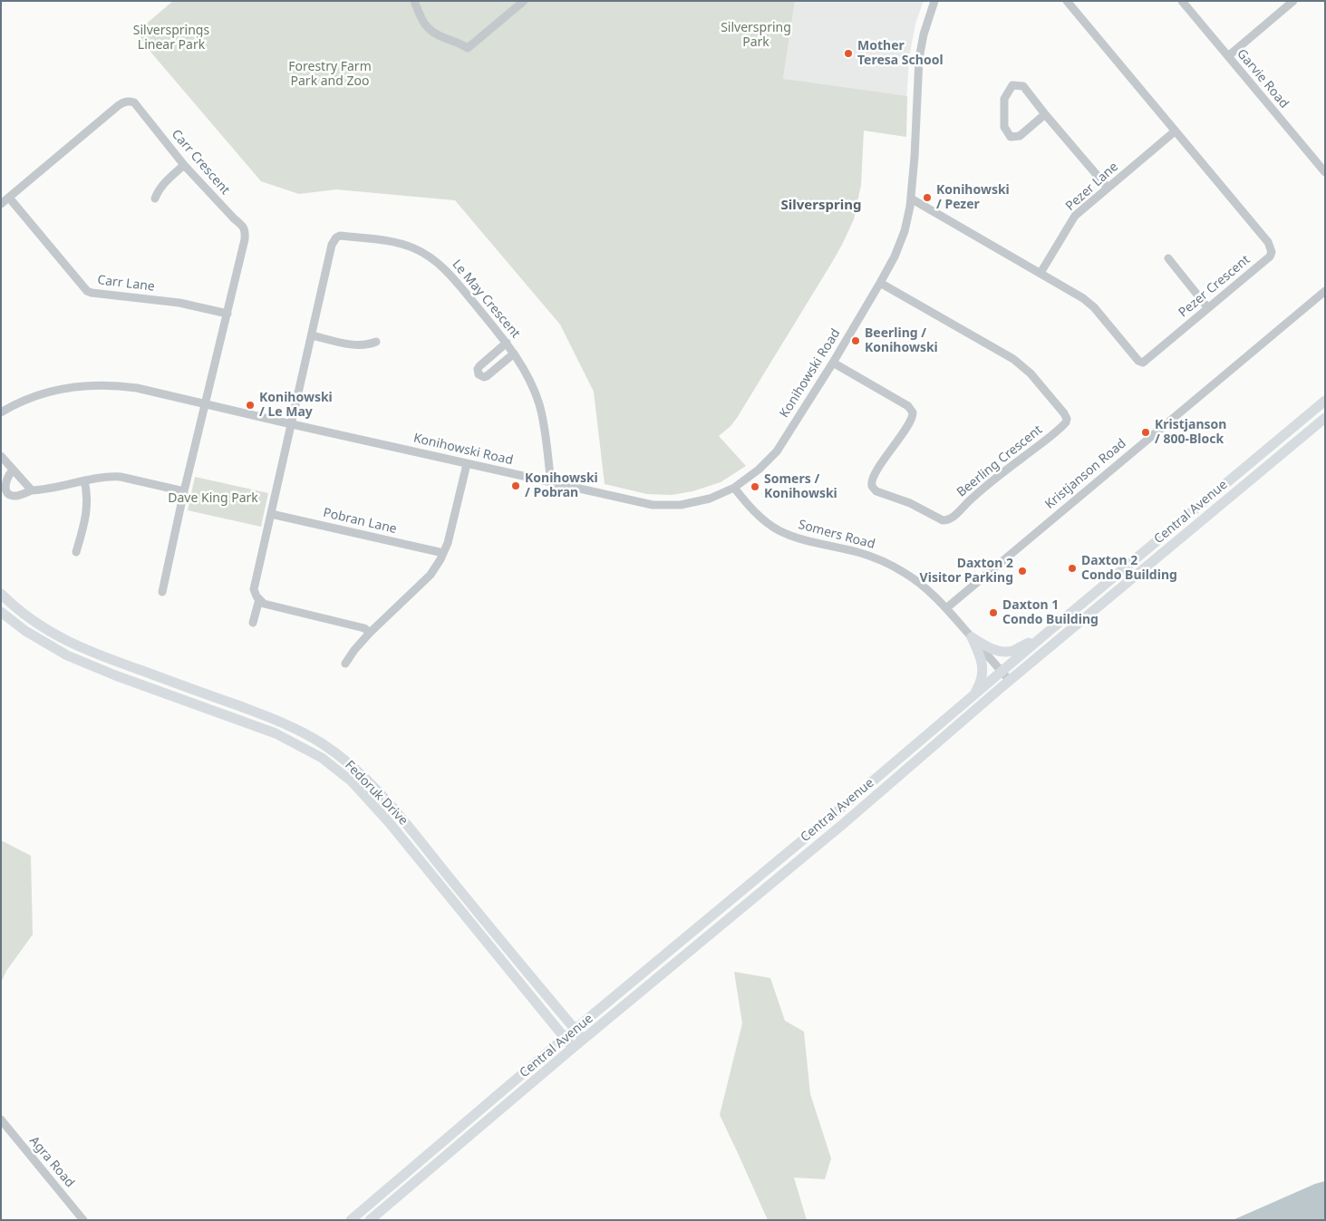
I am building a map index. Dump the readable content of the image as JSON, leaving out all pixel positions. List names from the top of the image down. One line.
{"streets":{"main road":["Central Avenue","Fedoruk Drive"],"street":["Garvie Road","Carr Crescent","Pezer Lane","Carr Lane","Pezer Crescent","Le May Crescent","Konihowski Road","Beerling Crescent","Kristjanson Road","Pobran Lane","Somers Road","Agra Road"]},"crossings":[["Carr Crescent","Carr Lane"],["Carr Crescent","Konihowski Road"],["Pezer Lane","Pezer Crescent"],["Pezer Crescent","Konihowski Road"],["Le May Crescent","Konihowski Road"],["Le May Crescent","Pobran Lane"],["Konihowski Road","Beerling Crescent"],["Konihowski Road","Somers Road"],["Kristjanson Road","Somers Road"],["Central Avenue","Somers Road"],["Central Avenue","Fedoruk Drive"]],"districts":["Silverspring"],"parks":["Silverspring Park","Silversprings Linear Park","Forestry Farm Park and Zoo","Dave King Park"],"places":["Mother Teresa School","Konihowski / Pezer","Beerling / Konihowski","Konihowski / Le May","Kristjanson / 800-Block","Konihowski / Pobran","Somers / Konihowski","Daxton 2 Condo Building","Daxton 2 Visitor Parking","Daxton 1 Condo Building"]}
